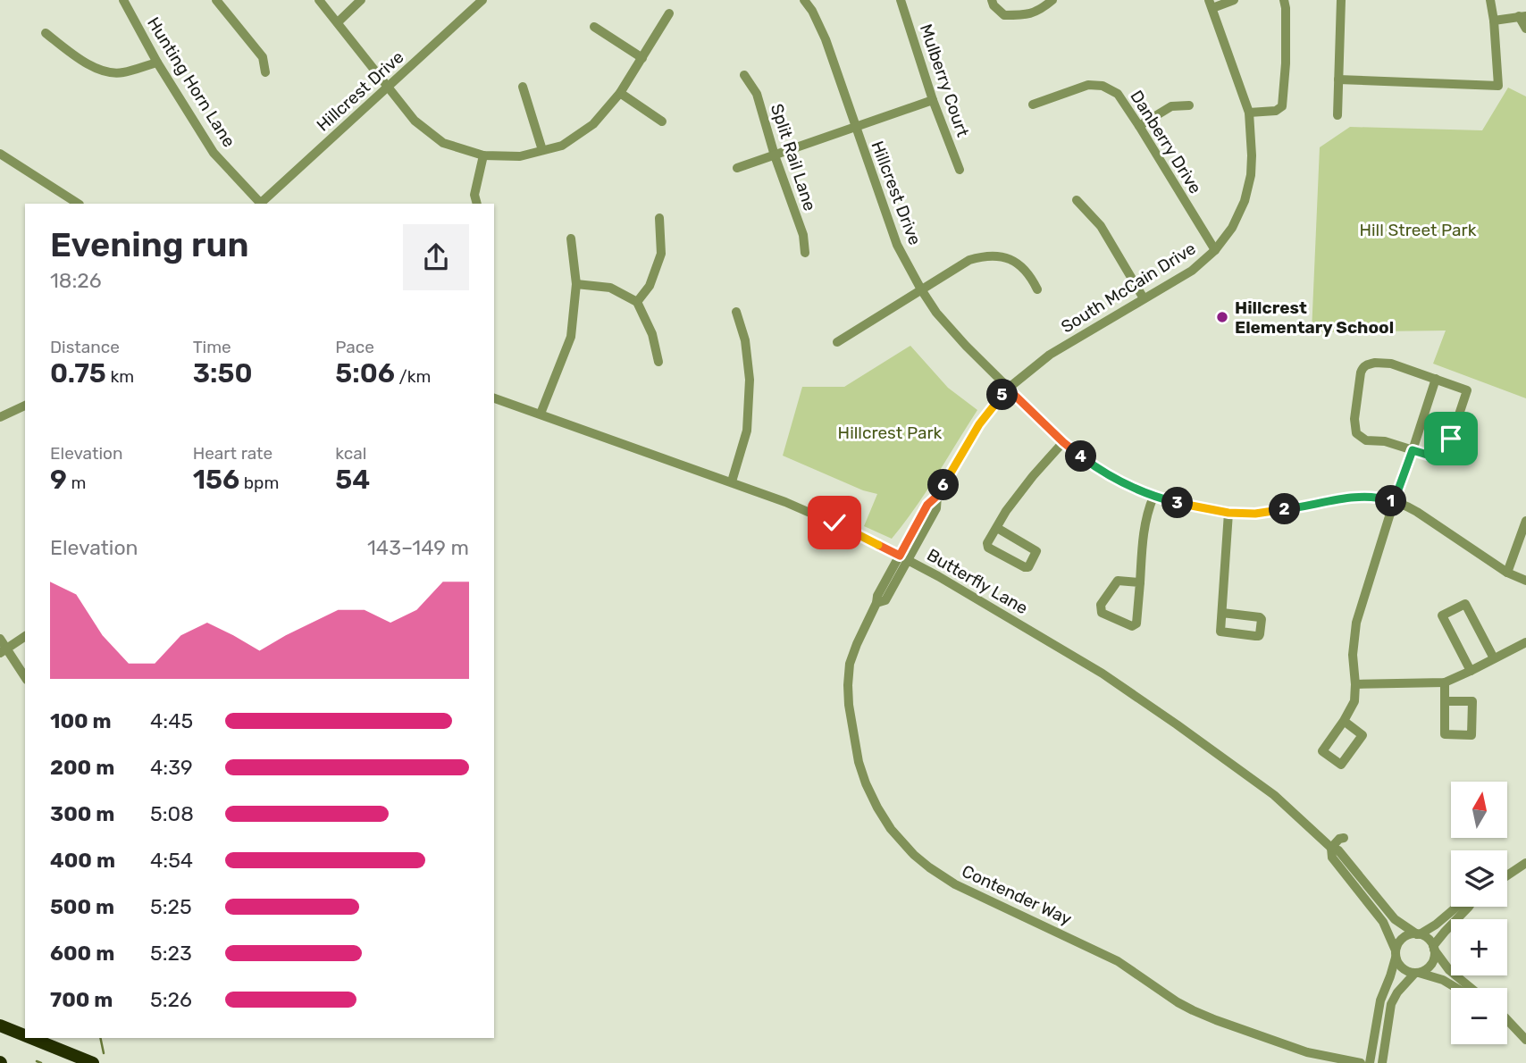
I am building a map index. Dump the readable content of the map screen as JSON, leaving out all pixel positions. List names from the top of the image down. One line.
{"streets":{"street":["Mulberry Court","Hunting Horn Lane","Hillcrest Drive","Danberry Drive","Split Rail Lane","South McCain Drive","Butterfly Lane","Contender Way"]},"crossings":[["Hillcrest Drive","South McCain Drive"],["Danberry Drive","South McCain Drive"],["South McCain Drive","Butterfly Lane"],["South McCain Drive","Contender Way"],["Butterfly Lane","Contender Way"]],"parks":["Hill Street Park","Hillcrest Park"],"places":["Hillcrest Elementary School"],"north":"top","page":{"heading":["Evening run","18:26"],"stats":[["Distance","0.75 km"],["Time","3:50"],["Pace","5:06 /km"],["Elevation","9 m"],["Heart rate","156 bpm"],["kcal","54"]],"pins":["5","4","6","1","3","2"],"chart":["Elevation","143–149 m"],"list":[{"name":"100 m","note":"4:45"},{"name":"200 m","note":"4:39"},{"name":"300 m","note":"5:08"},{"name":"400 m","note":"4:54"},{"name":"500 m","note":"5:25"},{"name":"600 m","note":"5:23"},{"name":"700 m","note":"5:26"}],"map_buttons":["+","−"]}}
